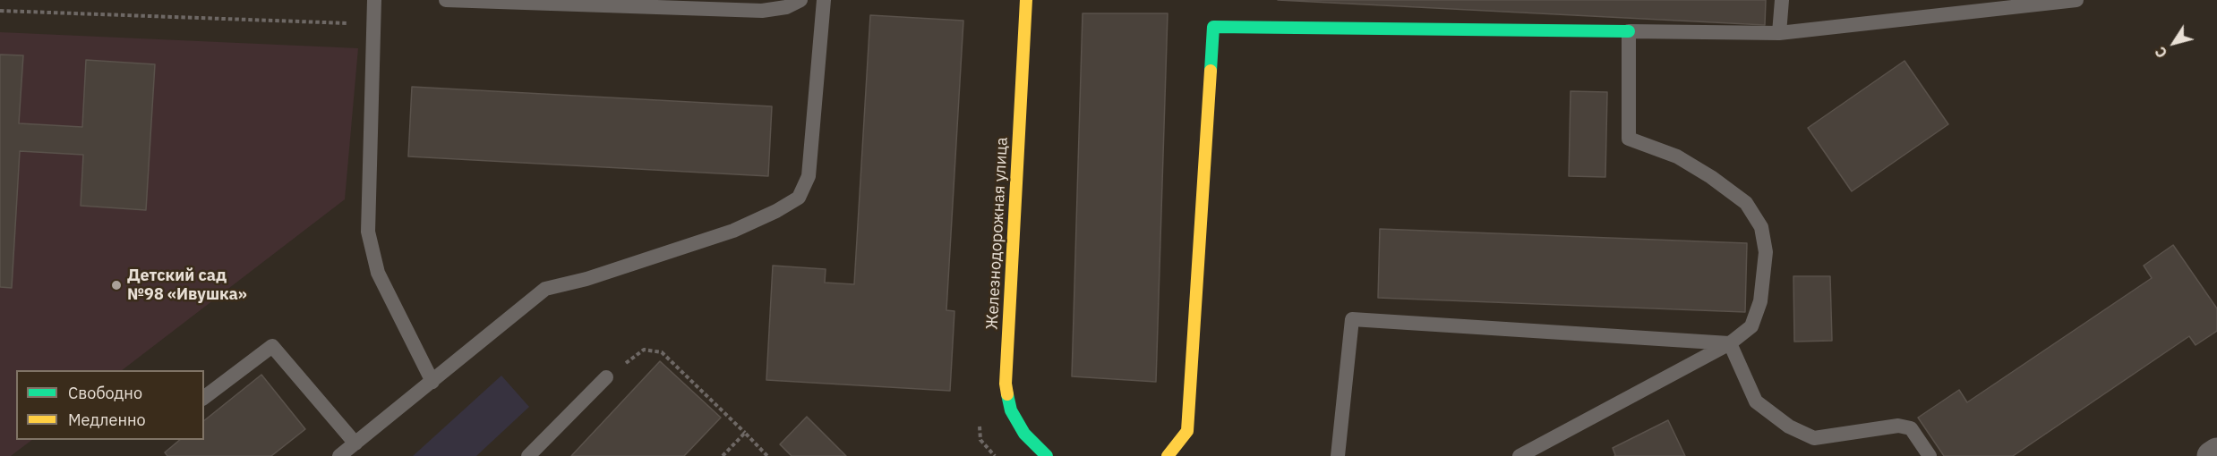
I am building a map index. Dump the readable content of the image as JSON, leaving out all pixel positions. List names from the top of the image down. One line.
{"streets":{"street":["Железнодорожная улица"]},"places":["Детский сад №98 «Ивушка»"],"legend":["Свободно","Медленно"],"north":"bottom left"}
